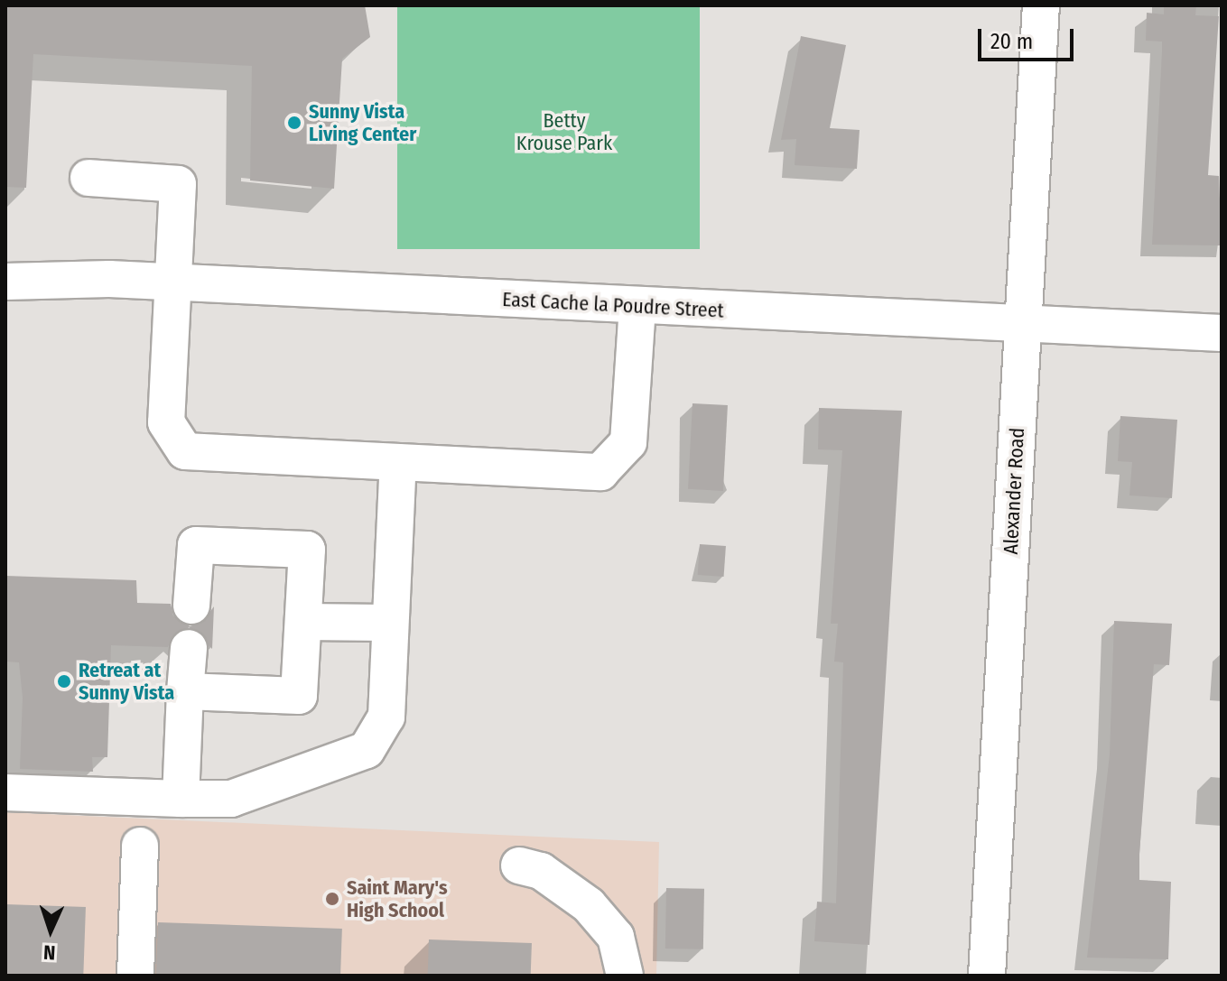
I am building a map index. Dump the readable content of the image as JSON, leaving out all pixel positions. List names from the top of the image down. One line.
{"streets":{"street":["East Cache la Poudre Street","Alexander Road"]},"crossings":[["East Cache la Poudre Street","Alexander Road"]],"parks":["Betty Krouse Park"],"places":["Sunny Vista Living Center","Retreat at Sunny Vista","Saint Mary's High School"],"scale_bar":"20 m","north":"bottom"}
